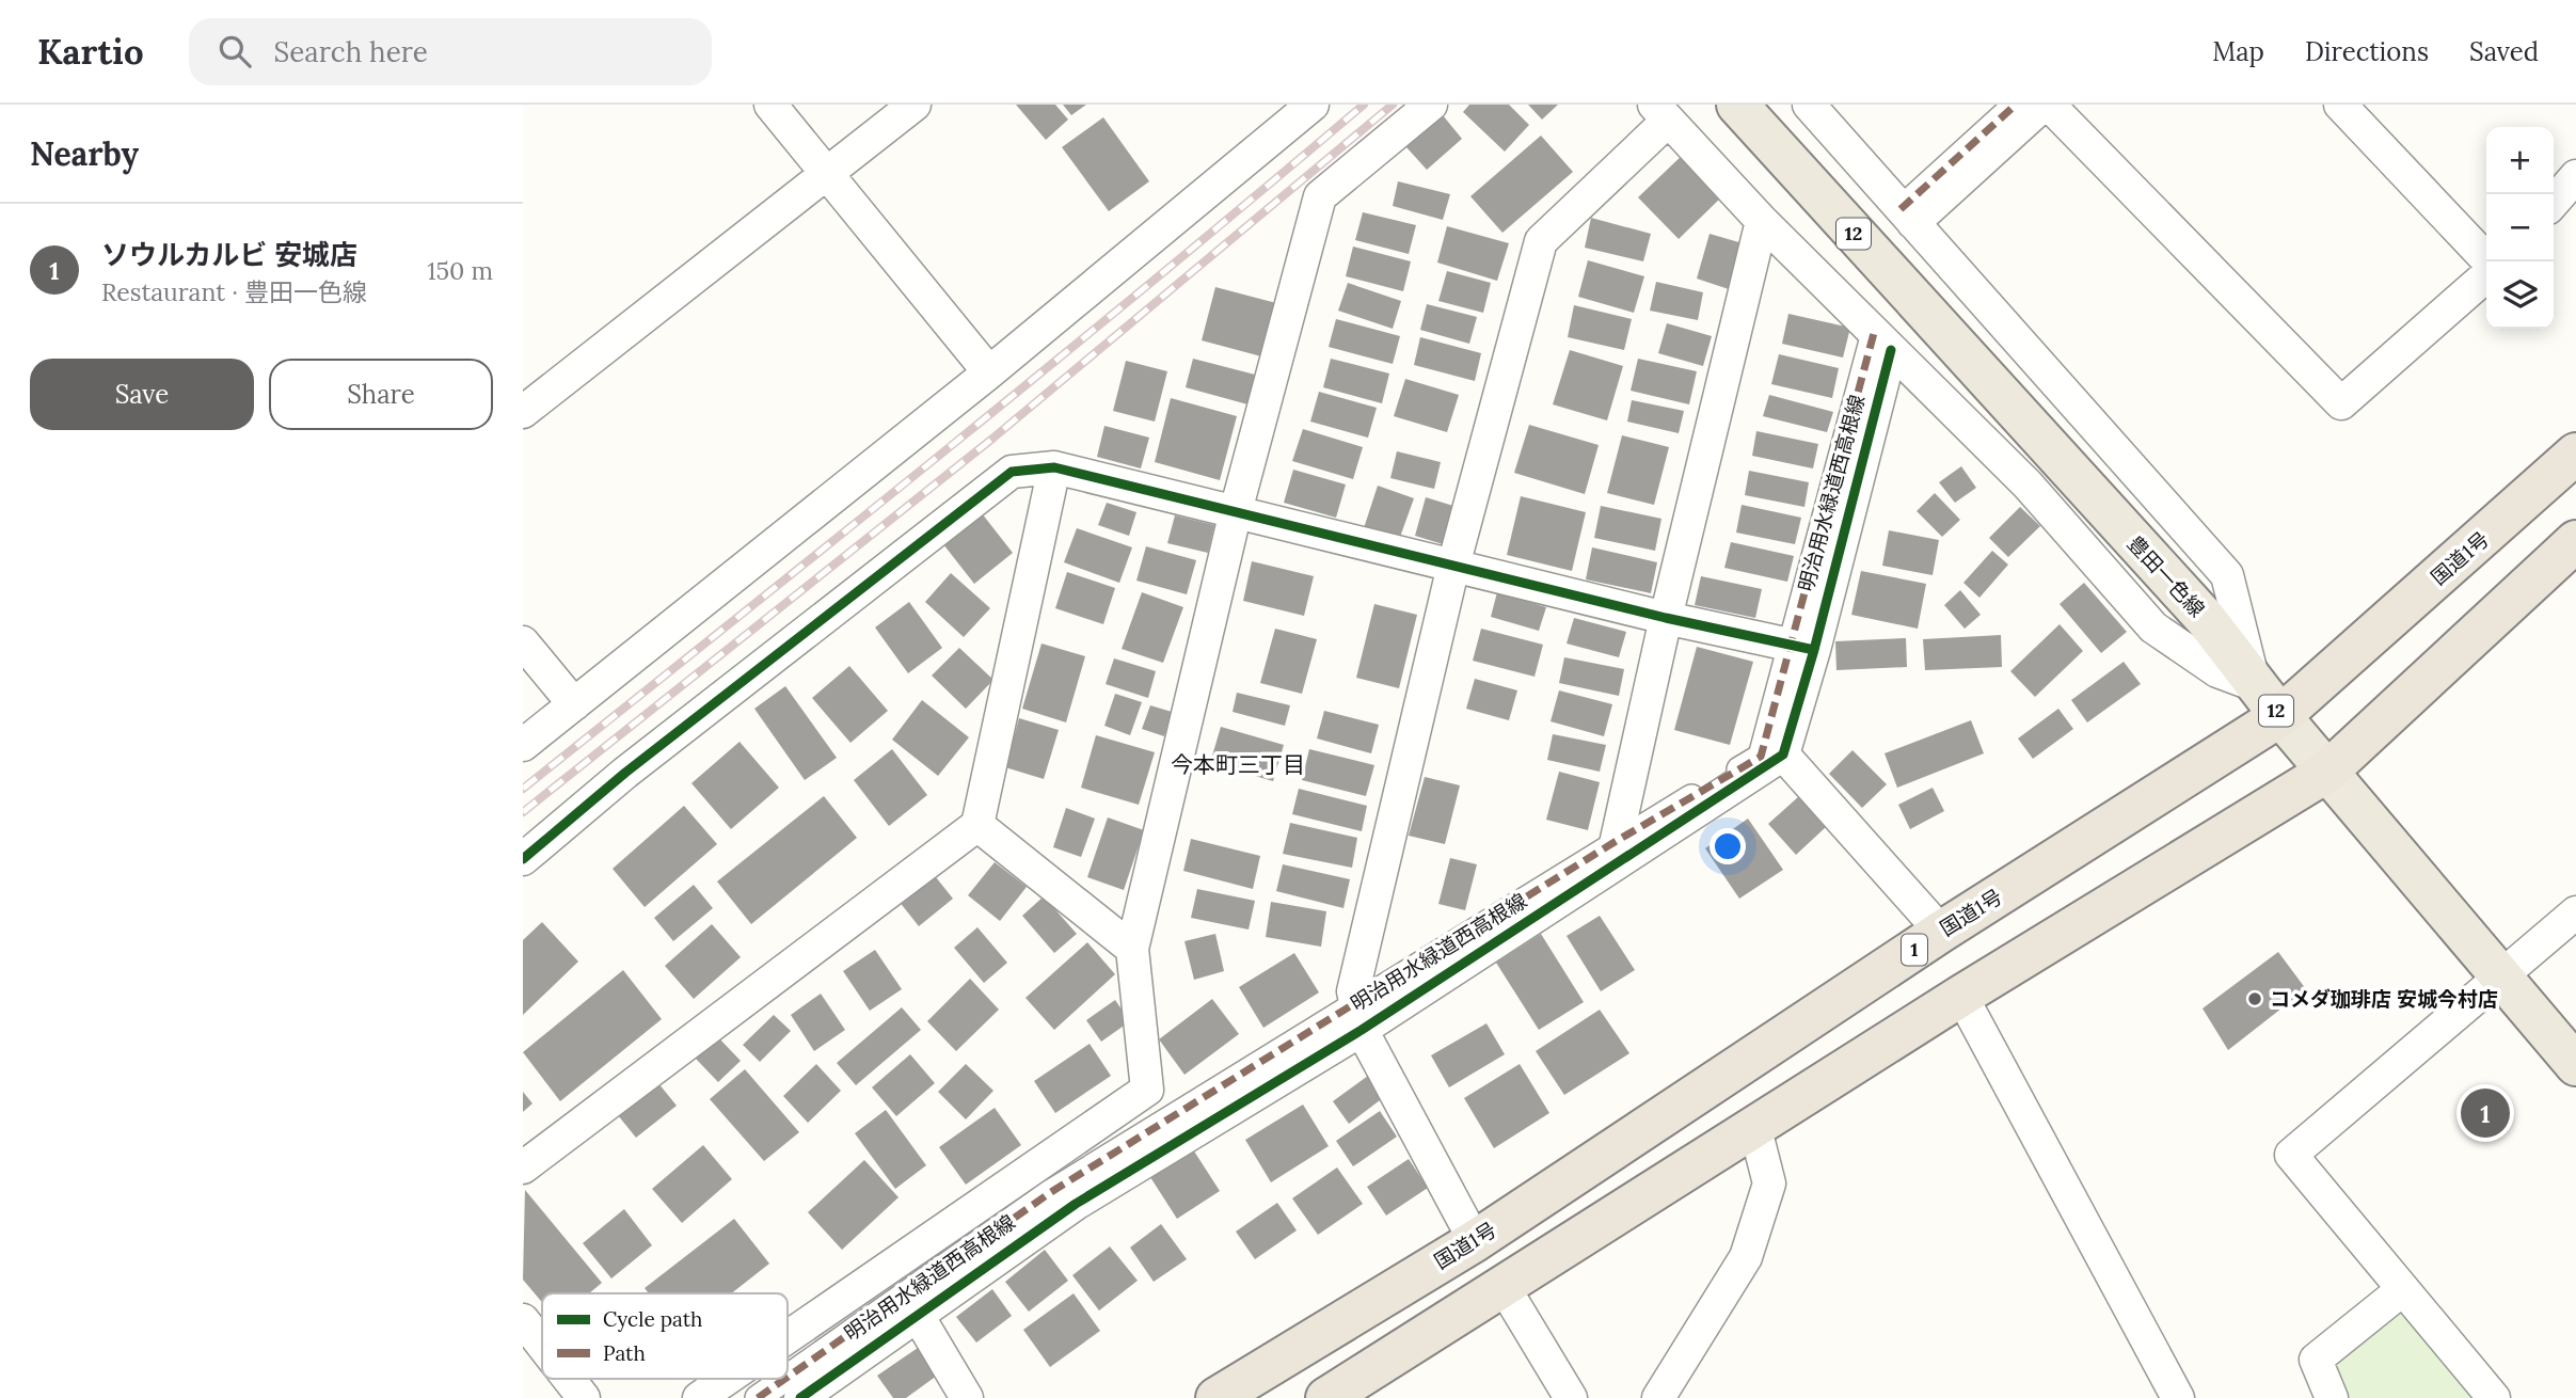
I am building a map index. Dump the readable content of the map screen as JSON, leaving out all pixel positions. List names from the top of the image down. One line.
{"streets":{"highway":["国道1号","1"],"main road":["12","豊田一色線"],"street":["明治用水緑道西高根線"]},"crossings":[["国道1号","豊田一色線"]],"districts":["今本町三丁目"],"places":["コメダ珈琲店 安城今村店"],"legend":["Cycle path","Path"],"page":{"header":"Kartio","search":"Search here","nav":["Map","Directions","Saved"],"heading":"Nearby","map_buttons":["+","−"],"list":[{"mark":"1","name":"ソウルカルビ 安城店","note":"Restaurant · 豊田一色線","value":"150 m"}],"buttons":["Save","Share"],"pins":"1"}}
